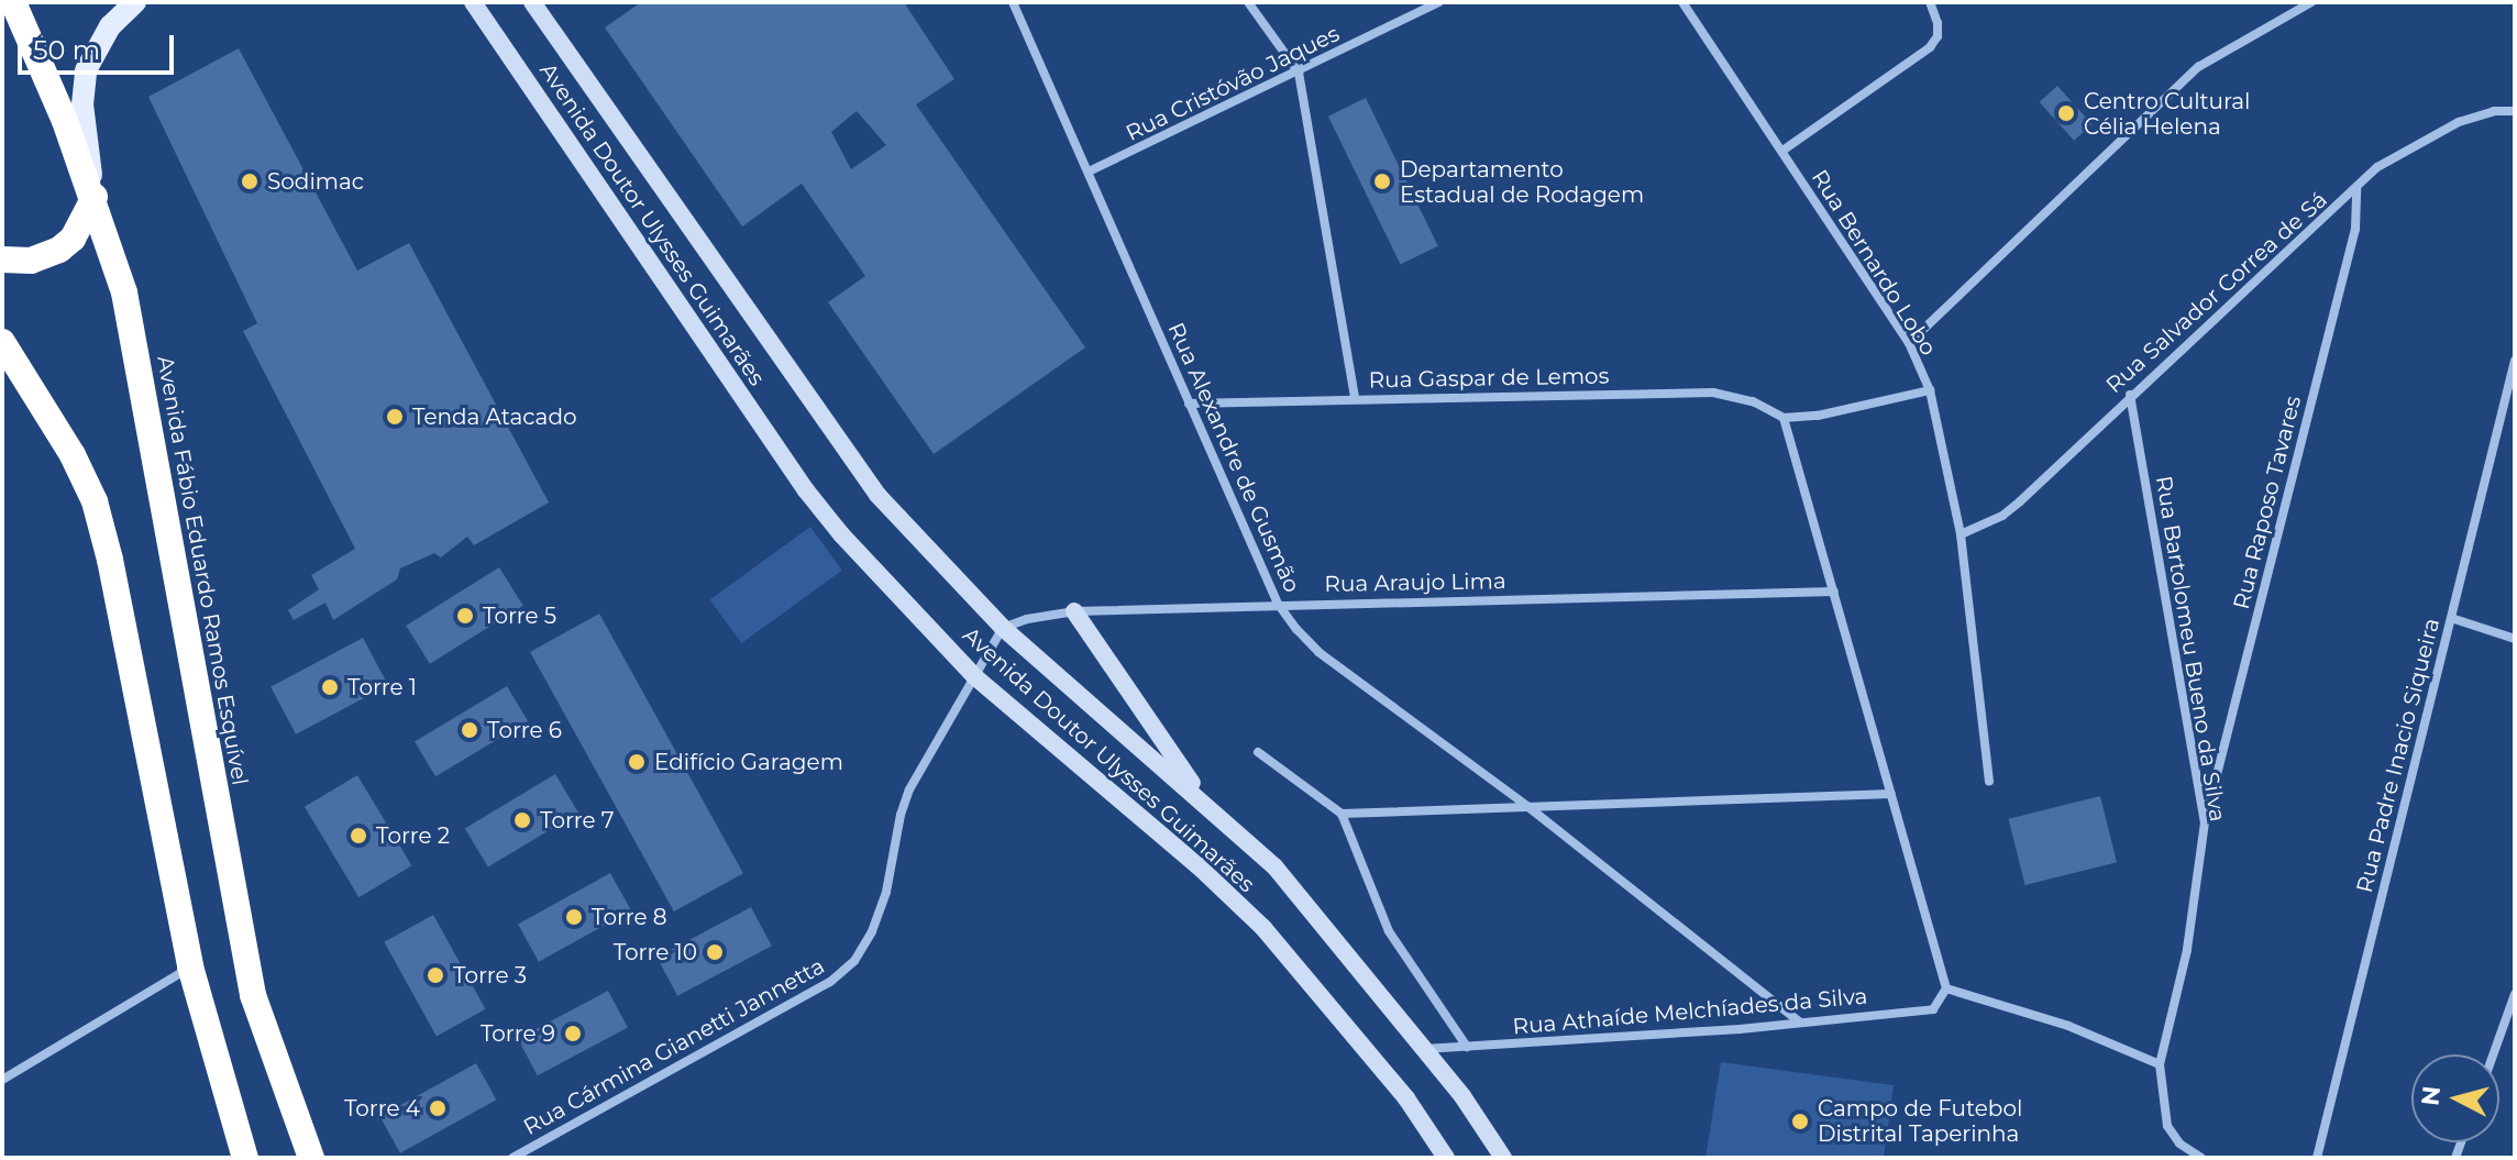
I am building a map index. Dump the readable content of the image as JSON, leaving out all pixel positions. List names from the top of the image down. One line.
{"streets":{"highway":["Avenida Fábio Eduardo Ramos Esquível"],"main road":["Avenida Doutor Ulysses Guimarães"],"street":["Rua Cristóvão Jaques","Rua Bernardo Lobo","Rua Salvador Correa de Sá","Rua Gaspar de Lemos","Rua Alexandre de Gusmão","Rua Raposo Tavares","Rua Araujo Lima","Rua Bartolomeu Bueno da Silva","Rua Padre Inacio Siqueira","Rua Athaíde Melchíades da Silva","Rua Cármina Gianetti Jannetta"]},"crossings":[["Rua Cristóvão Jaques","Rua Alexandre de Gusmão"],["Avenida Doutor Ulysses Guimarães","Rua Araujo Lima"],["Avenida Doutor Ulysses Guimarães","Rua Athaíde Melchíades da Silva"],["Avenida Doutor Ulysses Guimarães","Rua Cármina Gianetti Jannetta"],["Rua Bernardo Lobo","Rua Salvador Correa de Sá"],["Rua Salvador Correa de Sá","Rua Raposo Tavares"],["Rua Salvador Correa de Sá","Rua Bartolomeu Bueno da Silva"],["Rua Gaspar de Lemos","Rua Alexandre de Gusmão"],["Rua Alexandre de Gusmão","Rua Araujo Lima"],["Rua Alexandre de Gusmão","Rua Athaíde Melchíades da Silva"],["Rua Raposo Tavares","Rua Bartolomeu Bueno da Silva"]],"places":["Centro Cultural Célia Helena","Sodimac","Departamento Estadual de Rodagem","Tenda Atacado","Torre 5","Torre 1","Torre 6","Edifício Garagem","Torre 7","Torre 2","Torre 8","Torre 10","Torre 3","Torre 9","Torre 4","Campo de Futebol Distrital Taperinha"],"scale_bar":"50 m","north":"left"}
